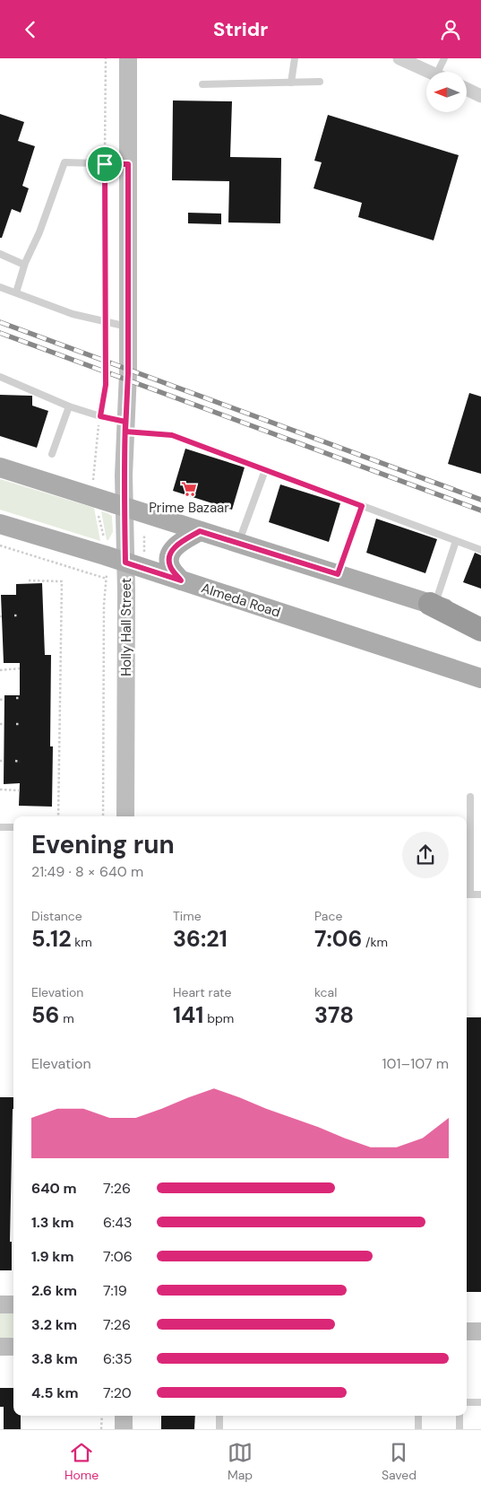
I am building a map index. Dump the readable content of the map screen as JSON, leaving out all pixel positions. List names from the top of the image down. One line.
{"streets":{"main road":["Almeda Road"],"street":["Holly Hall Street"]},"crossings":[["Almeda Road","Holly Hall Street"]],"places":{"supermarket":["Prime Bazaar"]},"north":"left","page":{"header":"Stridr","heading":["Evening run","21:49 · 8 × 640 m"],"stats":[["Distance","5.12 km"],["Time","36:21"],["Pace","7:06 /km"],["Elevation","56 m"],["Heart rate","141 bpm"],["kcal","378"]],"chart":["Elevation","101–107 m"],"list":[{"name":"640 m","note":"7:26"},{"name":"1.3 km","note":"6:43"},{"name":"1.9 km","note":"7:06"},{"name":"2.6 km","note":"7:19"},{"name":"3.2 km","note":"7:26"},{"name":"3.8 km","note":"6:35"},{"name":"4.5 km","note":"7:20"}],"tabs":["Home","Map","Saved"]}}
